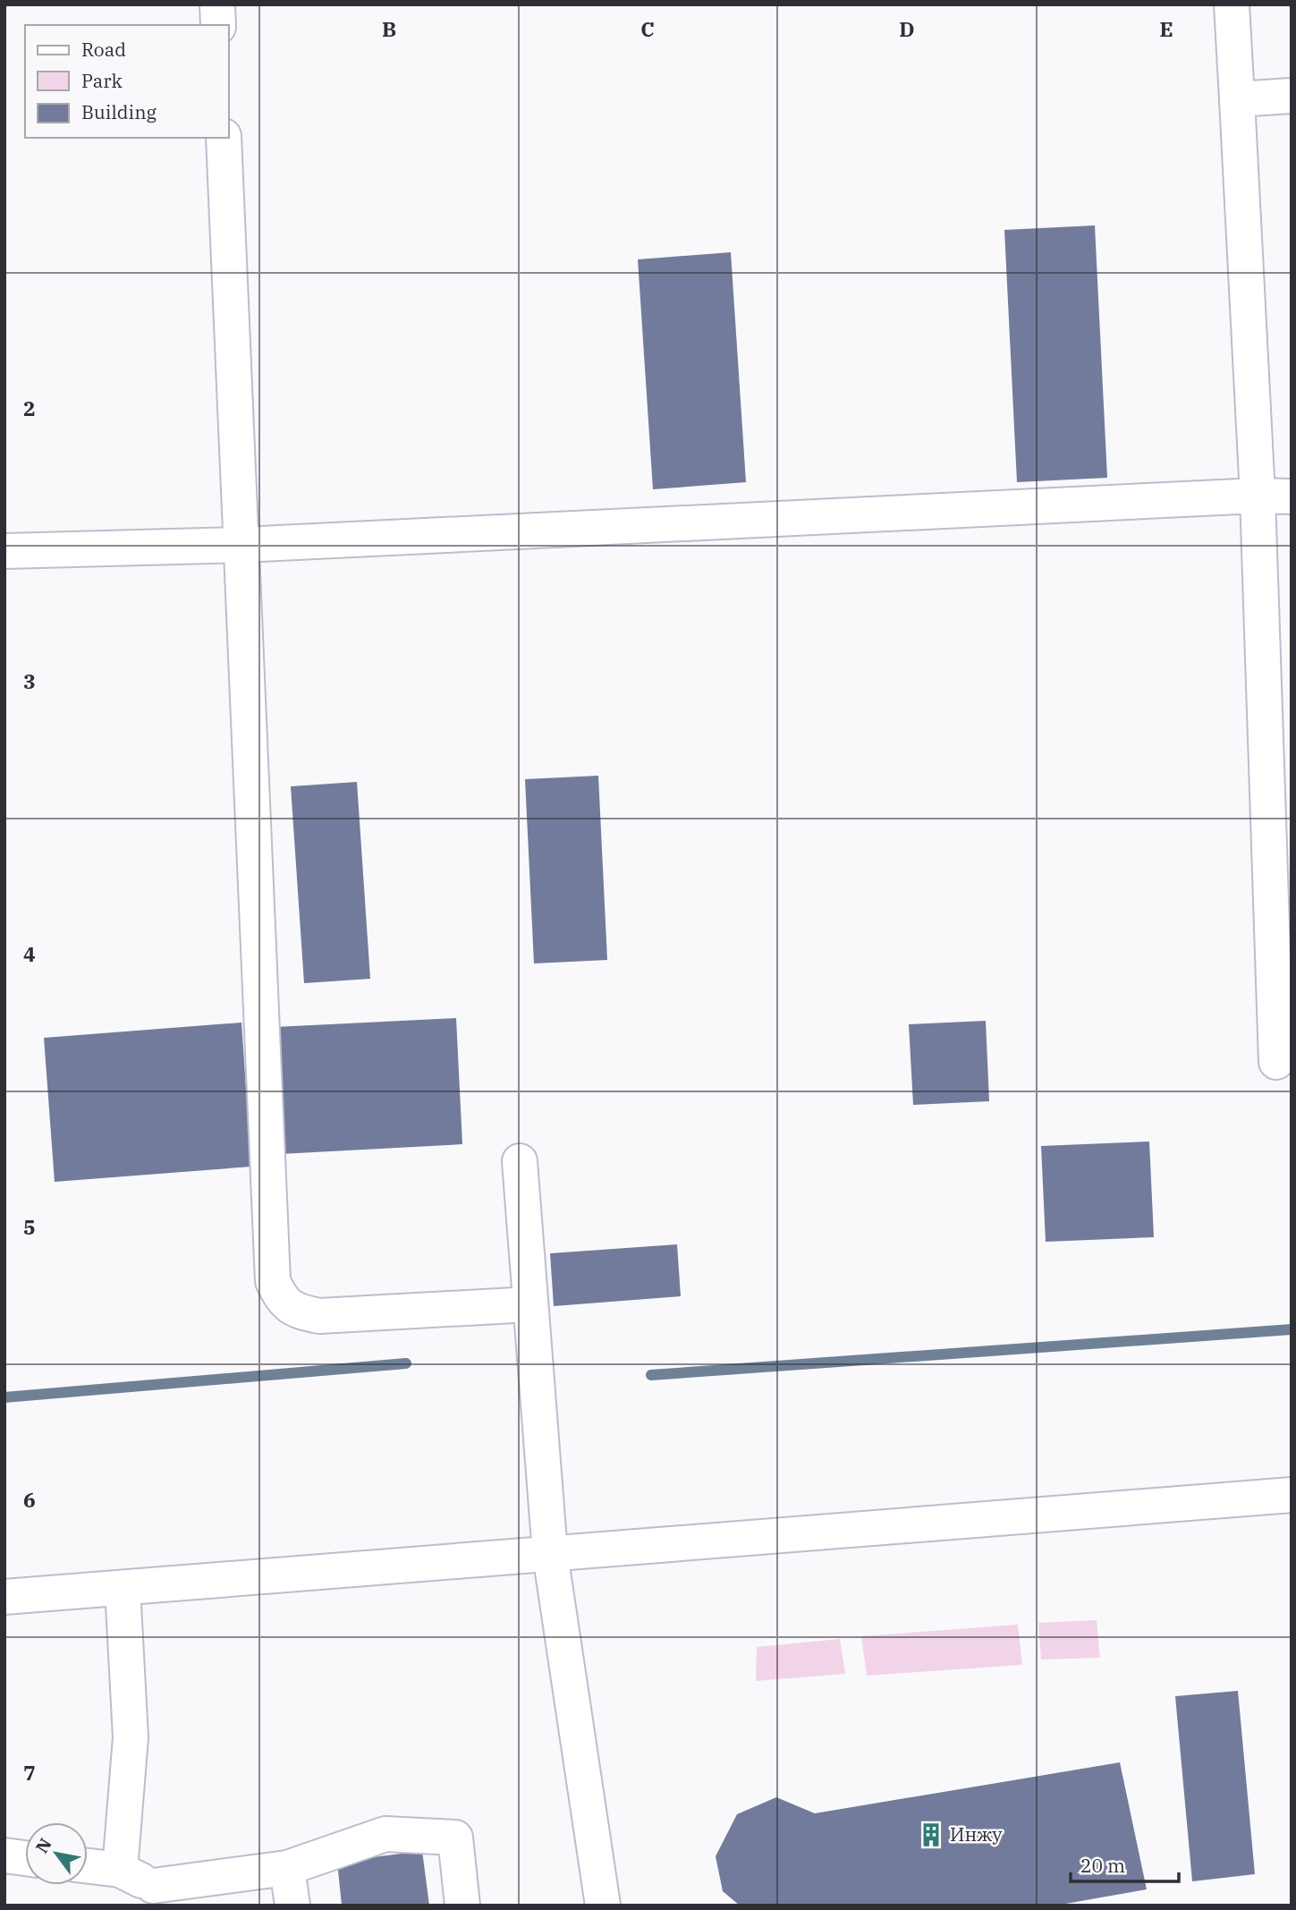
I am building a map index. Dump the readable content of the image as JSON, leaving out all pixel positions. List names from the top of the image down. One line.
{"places":{"building":["Инжу"]},"legend":["Road","Park","Building"],"scale_bar":"20 m","north":"top left","grid":{"columns":["B","C","D","E"],"rows":["2","3","4","5","6","7"]}}
